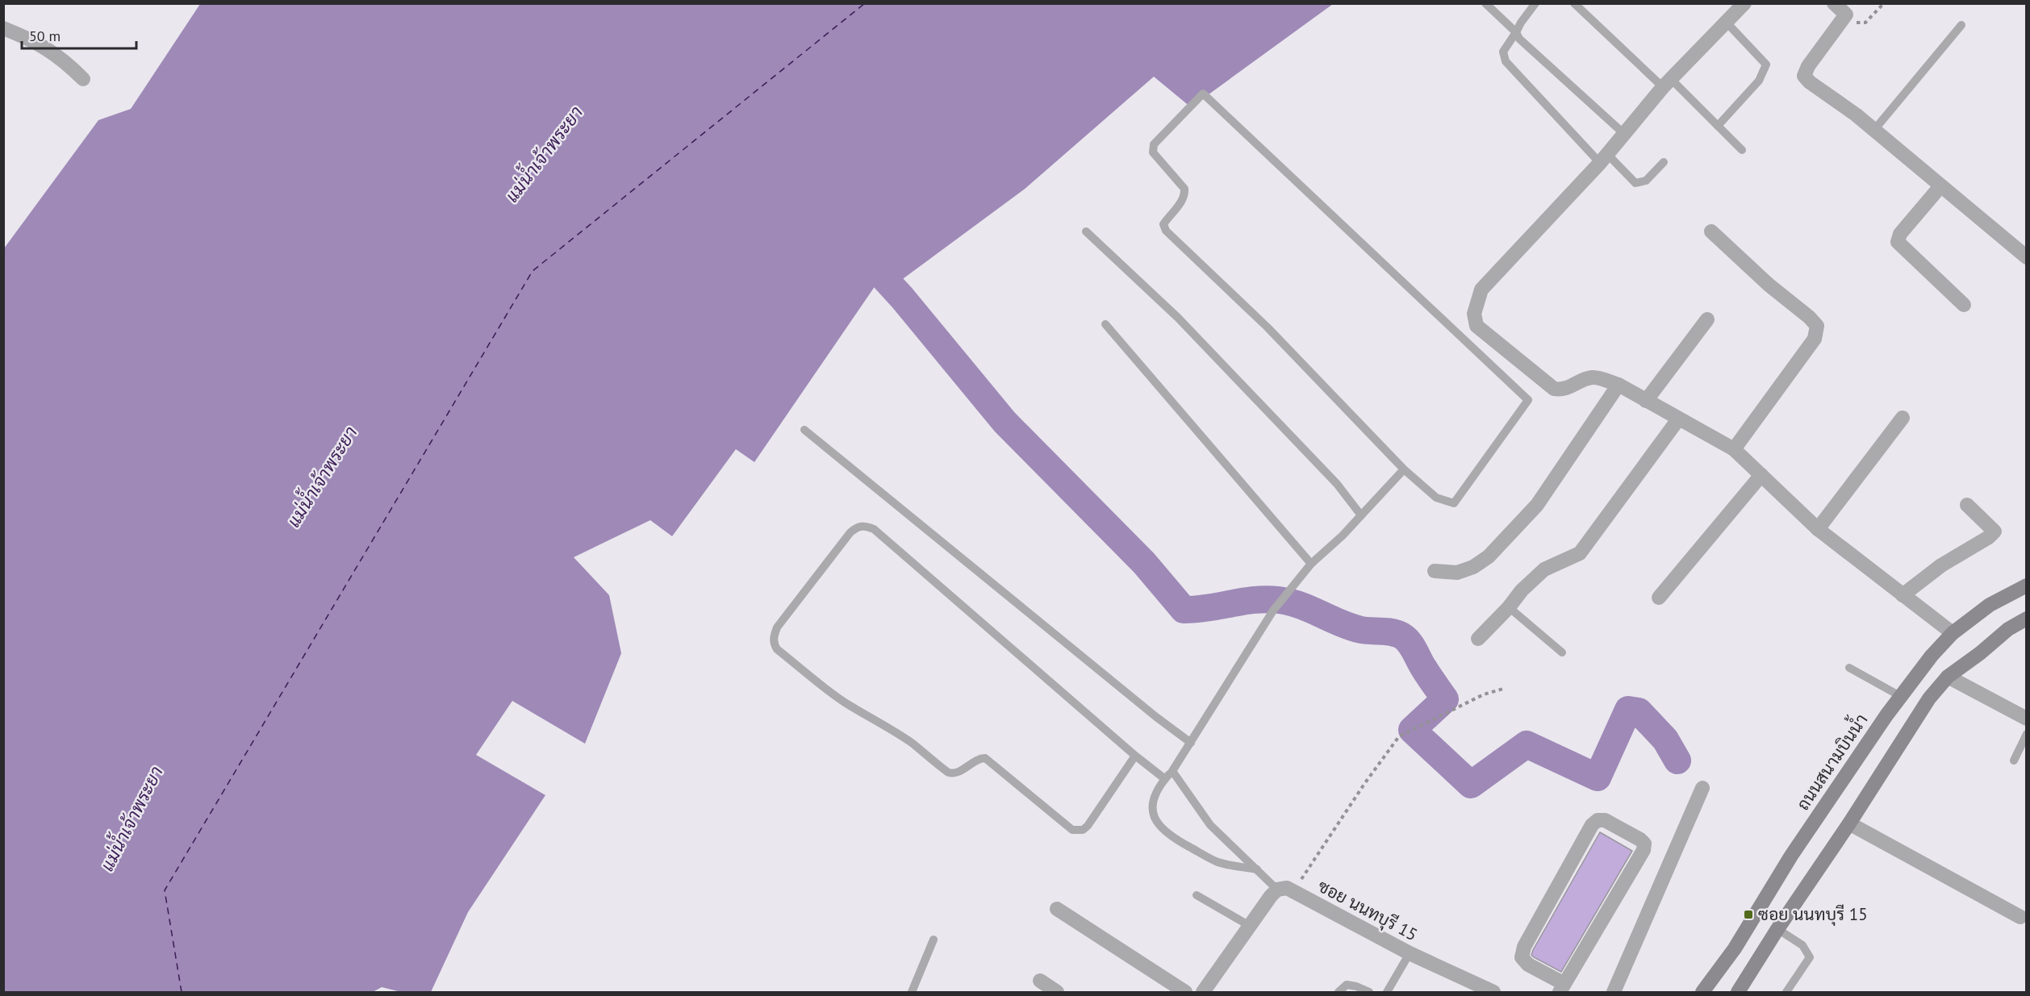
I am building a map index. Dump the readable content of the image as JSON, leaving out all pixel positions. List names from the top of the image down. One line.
{"streets":{"main road":["ถนนสนามบินน้ำ"],"street":["ซอย นนทบุรี 15"]},"water":["แม่น้ำเจ้าพระยา"],"places":{"transit":["ซอย นนทบุรี 15"]},"scale_bar":"50 m"}
